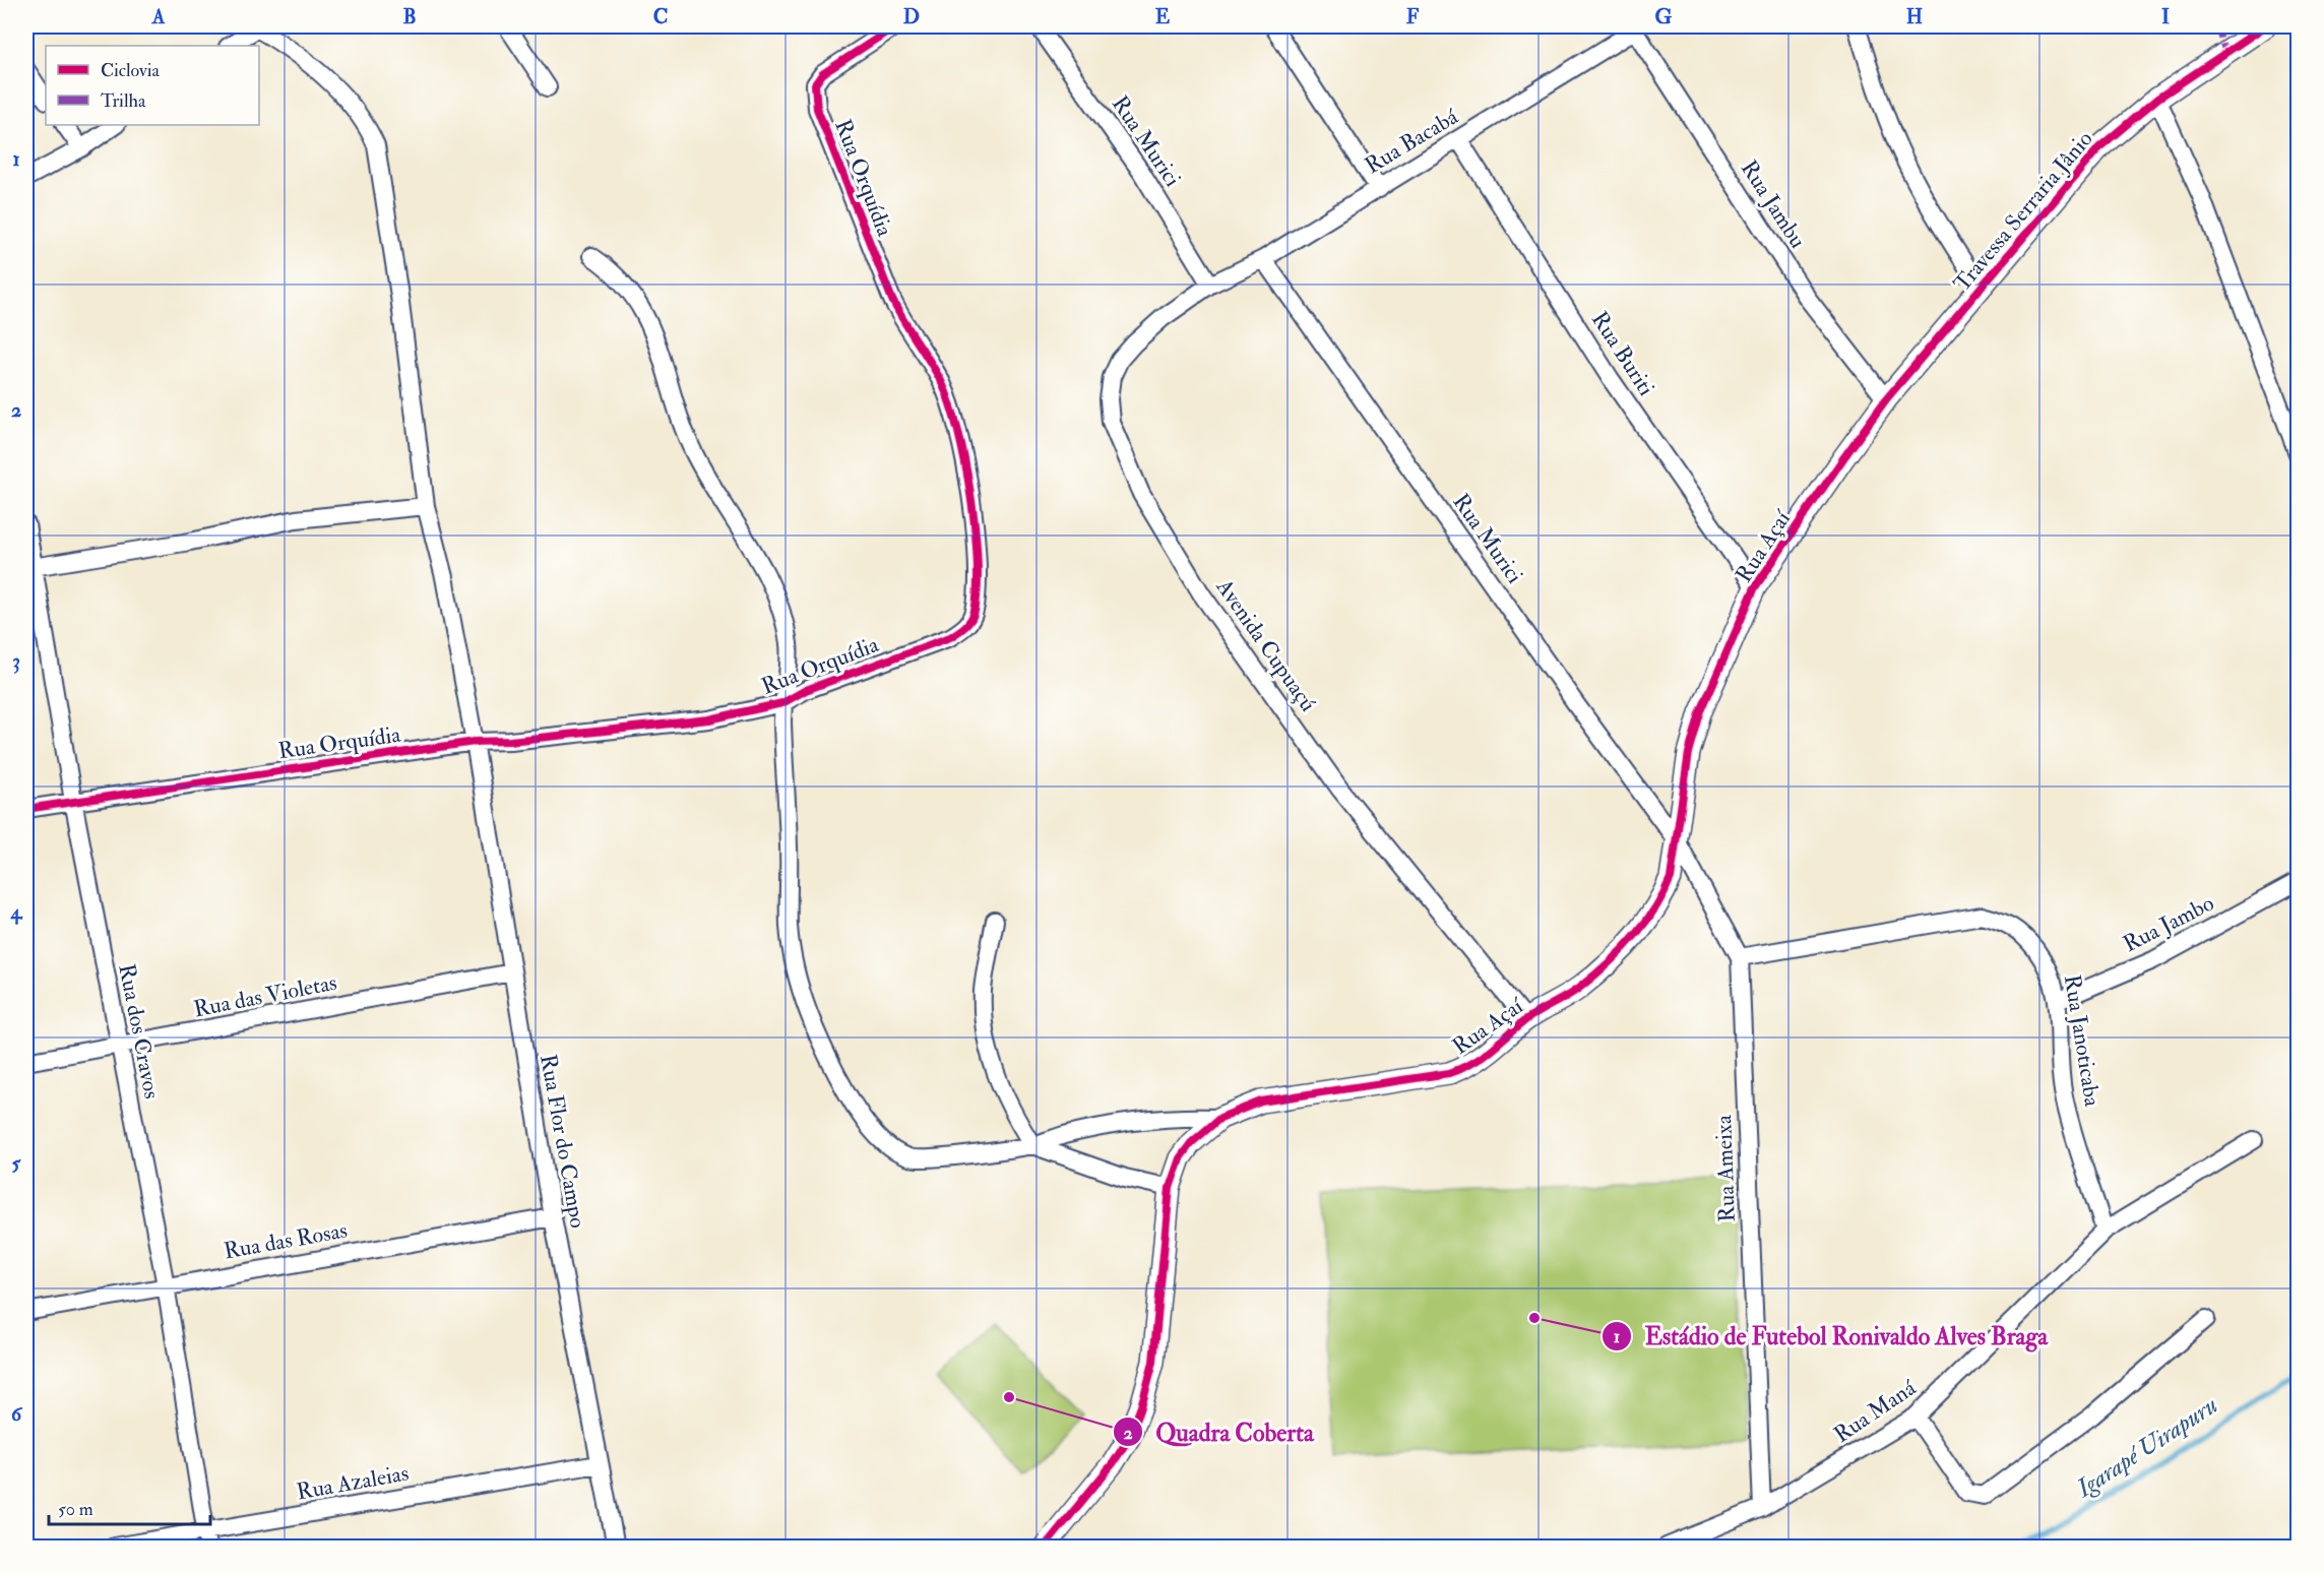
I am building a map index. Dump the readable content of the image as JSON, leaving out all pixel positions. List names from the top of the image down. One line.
{"streets":{"street":["Rua Murici","Rua Bacabá","Rua Orquídia","Rua Jambu","Travessa Serraria Jânio","Rua Buriti","Rua Açaí","Avenida Cupuaçú","Rua Jambo","Rua das Violetas","Rua dos Cravos","Rua Janoticaba","Rua Flor do Campo","Rua Ameixa","Rua das Rosas","Rua Maná","Rua Azaleias"]},"crossings":[["Rua Murici","Rua Bacabá"],["Rua Murici","Rua Açaí"],["Rua Murici","Avenida Cupuaçú"],["Rua Murici","Rua Ameixa"],["Rua Bacabá","Rua Jambu"],["Rua Bacabá","Rua Buriti"],["Rua Bacabá","Avenida Cupuaçú"],["Rua Orquídia","Rua dos Cravos"],["Rua Orquídia","Rua Flor do Campo"],["Rua Jambu","Travessa Serraria Jânio"],["Rua Jambu","Rua Açaí"],["Travessa Serraria Jânio","Rua Açaí"],["Rua Buriti","Rua Açaí"],["Rua Açaí","Avenida Cupuaçú"],["Rua Açaí","Rua Ameixa"],["Rua Jambo","Rua Janoticaba"],["Rua das Violetas","Rua dos Cravos"],["Rua das Violetas","Rua Flor do Campo"],["Rua dos Cravos","Rua das Rosas"],["Rua dos Cravos","Rua Azaleias"],["Rua Janoticaba","Rua Ameixa"],["Rua Janoticaba","Rua Maná"],["Rua Flor do Campo","Rua das Rosas"],["Rua Flor do Campo","Rua Azaleias"],["Rua Ameixa","Rua Maná"]],"water":["Igarapé Uirapuru"],"places":["Estádio de Futebol Ronivaldo Alves Braga","Quadra Coberta"],"legend":["Ciclovia","Trilha"],"scale_bar":"50 m","grid":{"columns":["A","B","C","D","E","F","G","H","I"],"rows":["1","2","3","4","5","6"]}}
